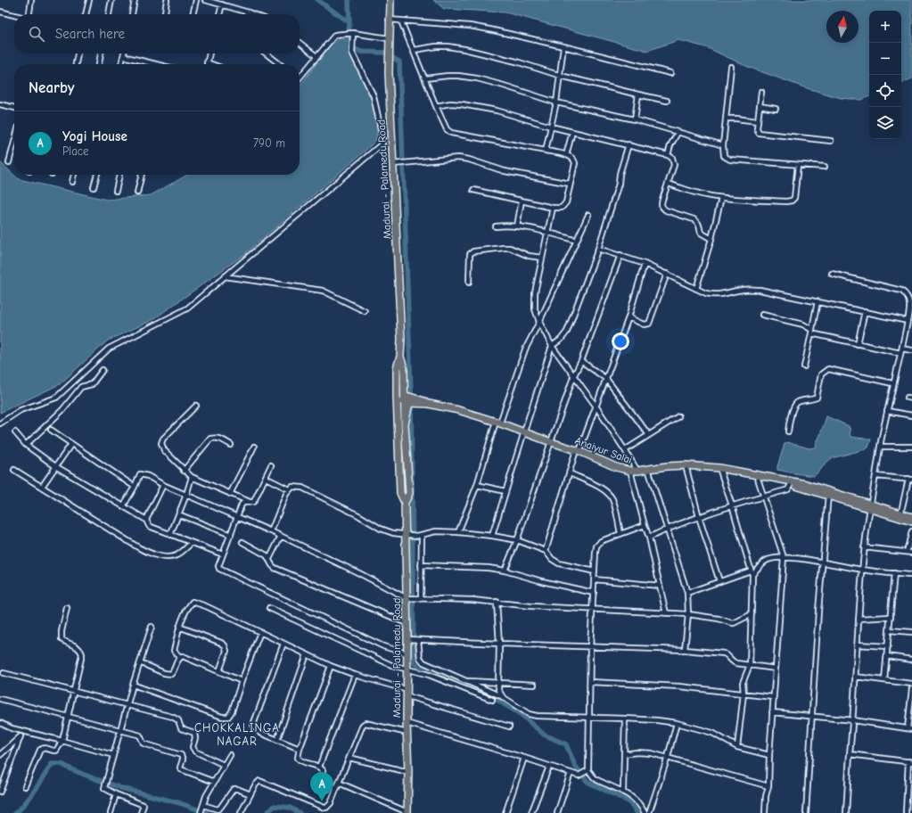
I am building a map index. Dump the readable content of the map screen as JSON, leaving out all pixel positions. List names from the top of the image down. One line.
{"streets":{"main road":["Madurai - Palamedu Road","Anaiyur Salai"]},"crossings":[["Madurai - Palamedu Road","Anaiyur Salai"]],"districts":["CHOKKALINGA NAGAR"],"north":"top","page":{"map_buttons":["+","−"],"search":"Search here","heading":"Nearby","list":[{"mark":"A","name":"Yogi House","note":"Place","value":"790 m"}],"pins":"A"}}
